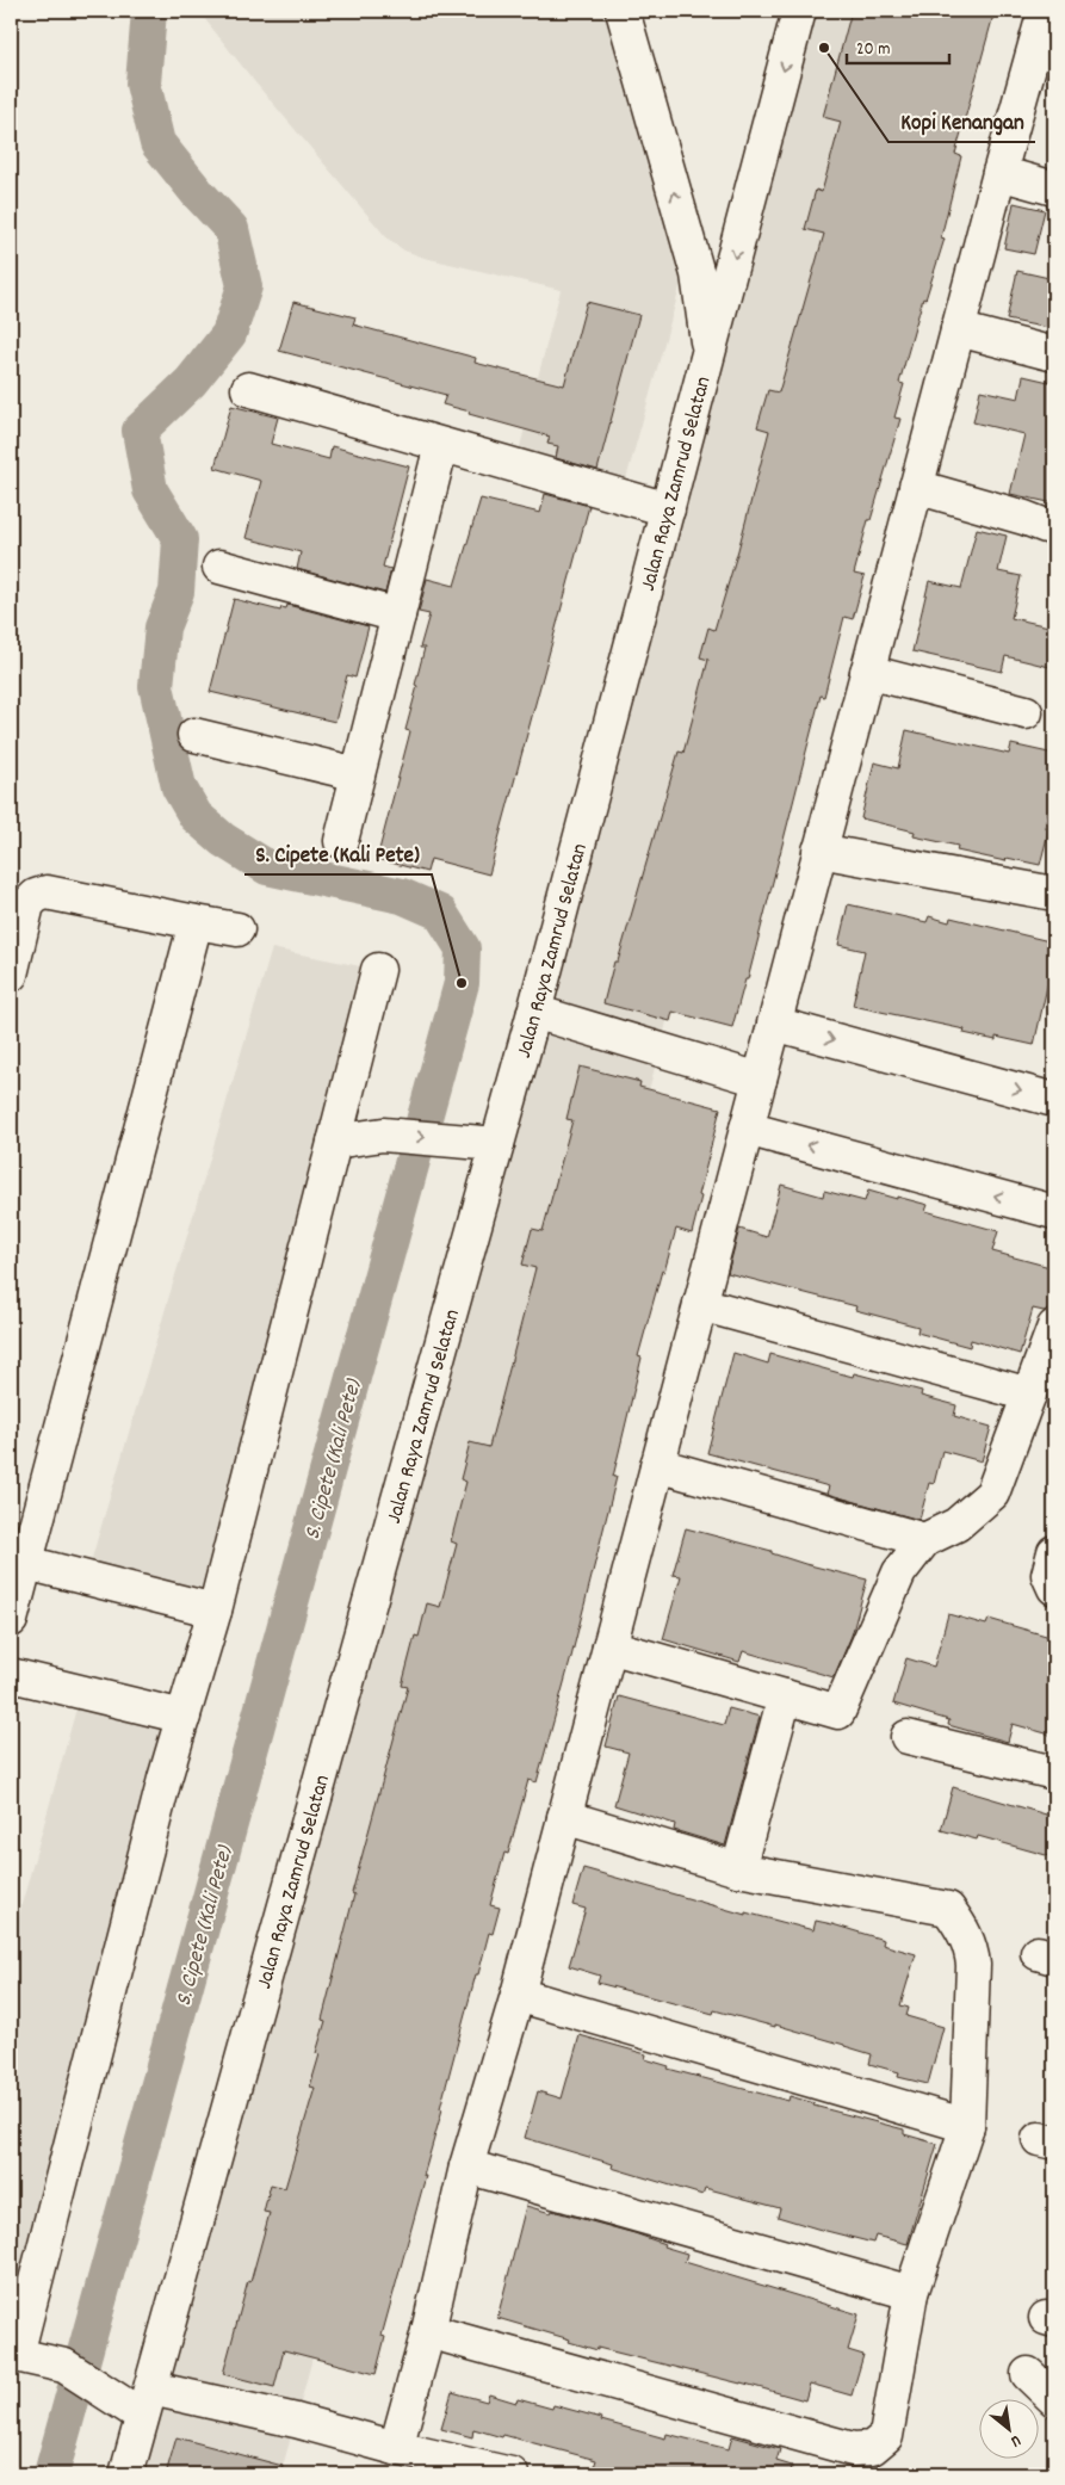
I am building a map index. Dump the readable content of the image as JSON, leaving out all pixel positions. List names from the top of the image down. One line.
{"streets":{"street":["Jalan Raya Zamrud Selatan"]},"water":["S. Cipete (Kali Pete)"],"places":["Kopi Kenangan","S. Cipete (Kali Pete)"],"scale_bar":"20 m","north":"bottom right"}
